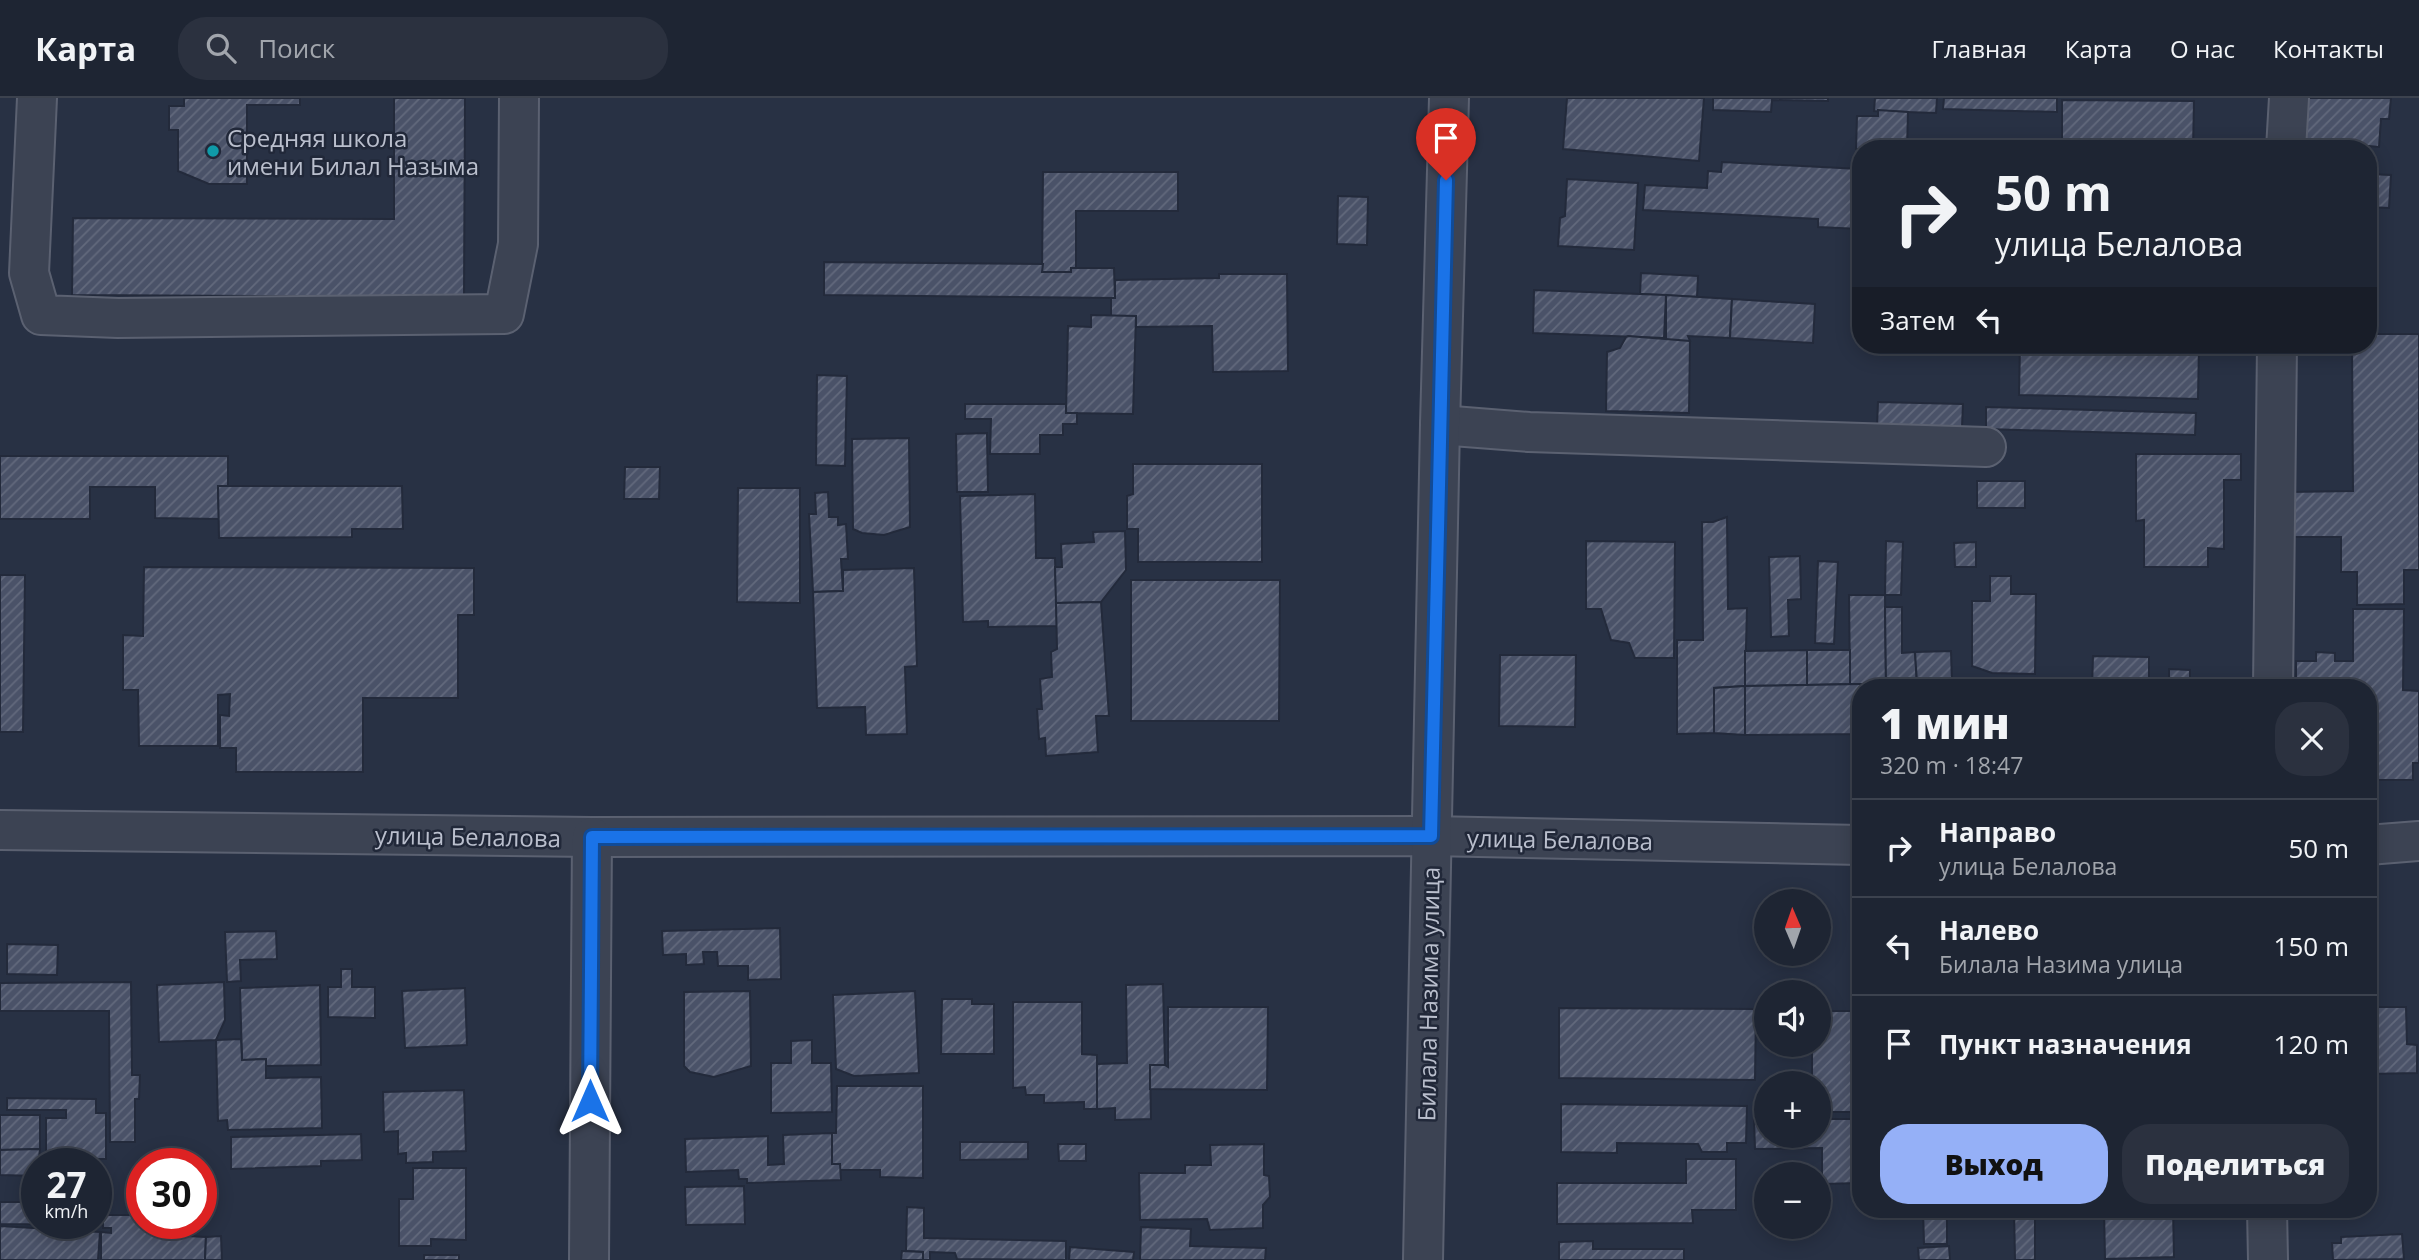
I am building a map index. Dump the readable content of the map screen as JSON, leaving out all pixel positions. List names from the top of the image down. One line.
{"streets":{"street":["улица Белалова","Билала Назима улица"]},"crossings":[["улица Белалова","Билала Назима улица"]],"places":["Средняя школа имени Билал Назыма"],"north":"top","page":{"header":"Карта","search":"Поиск","nav":["Главная","Карта","О нас","Контакты"],"turn":["50 m","улица Белалова"],"then":"Затем","heading":["1 мин","320 m · 18:47"],"list":[{"name":"Направо","note":"улица Белалова","value":"50 m"},{"name":"Налево","note":"Билала Назима улица","value":"150 m"},{"name":"Пункт назначения","value":"120 m"}],"map_buttons":["+","−"],"buttons":["Выход","Поделиться"],"speed":"27 km/h","limit":"30"}}
